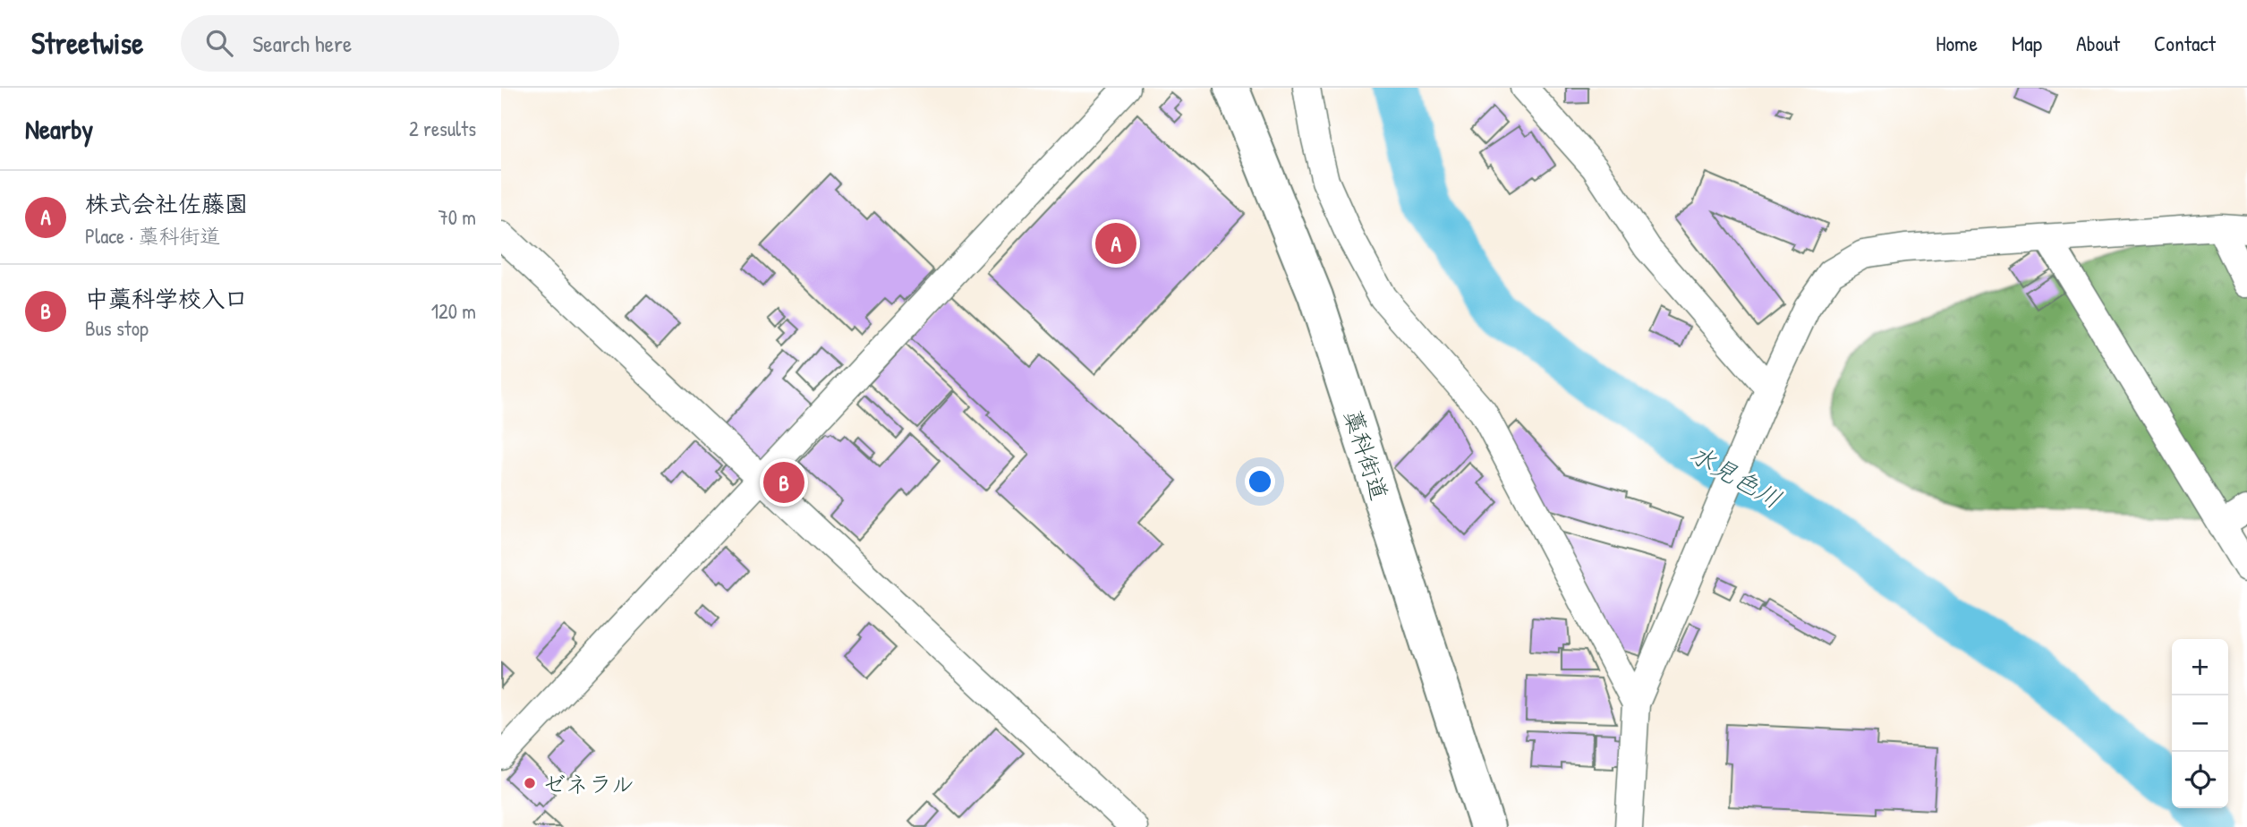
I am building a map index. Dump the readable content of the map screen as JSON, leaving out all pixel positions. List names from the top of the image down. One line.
{"streets":{"highway":["藁科街道"]},"water":["水見色川"],"places":["ゼネラル"],"page":{"header":"Streetwise","search":"Search here","nav":["Home","Map","About","Contact"],"heading":["Nearby","2 results"],"list":[{"mark":"A","name":"株式会社佐藤園","note":"Place · 藁科街道","value":"70 m"},{"mark":"B","name":"中藁科学校入口","note":"Bus stop","value":"120 m"}],"pins":["A","B"],"map_buttons":["+","−"]}}
